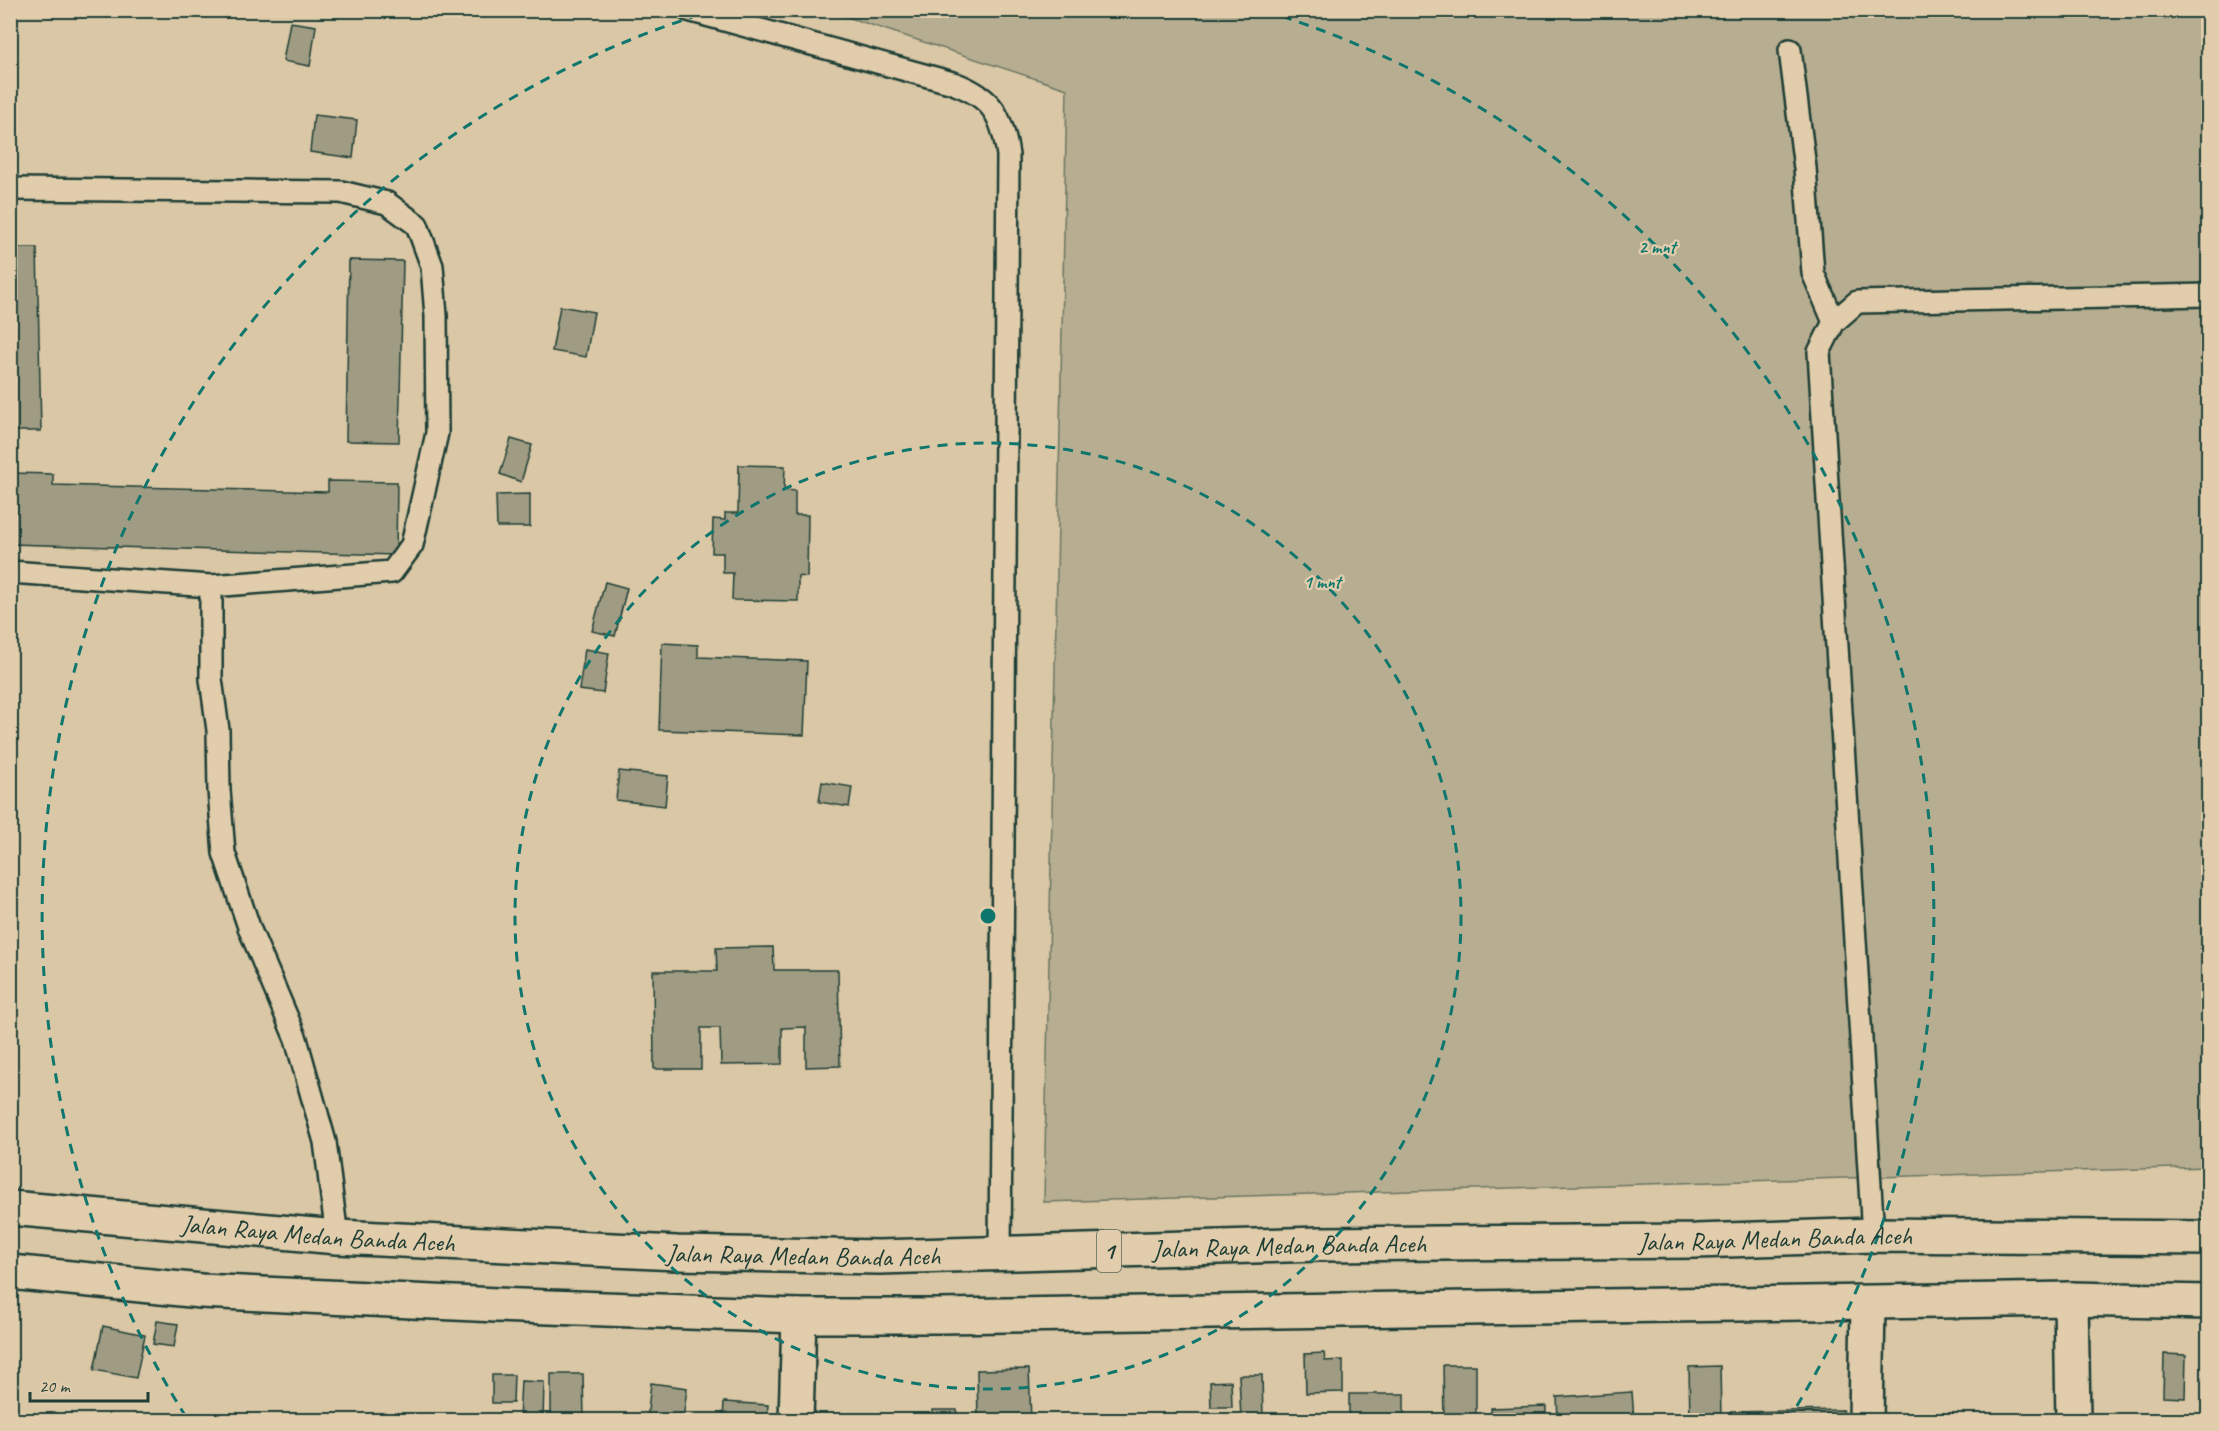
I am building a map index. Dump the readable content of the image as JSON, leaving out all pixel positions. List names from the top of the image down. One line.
{"streets":{"main road":["Jalan Raya Medan Banda Aceh","1"]},"scale_bar":"20 m","rings":["2 mnt","1 mnt"]}
